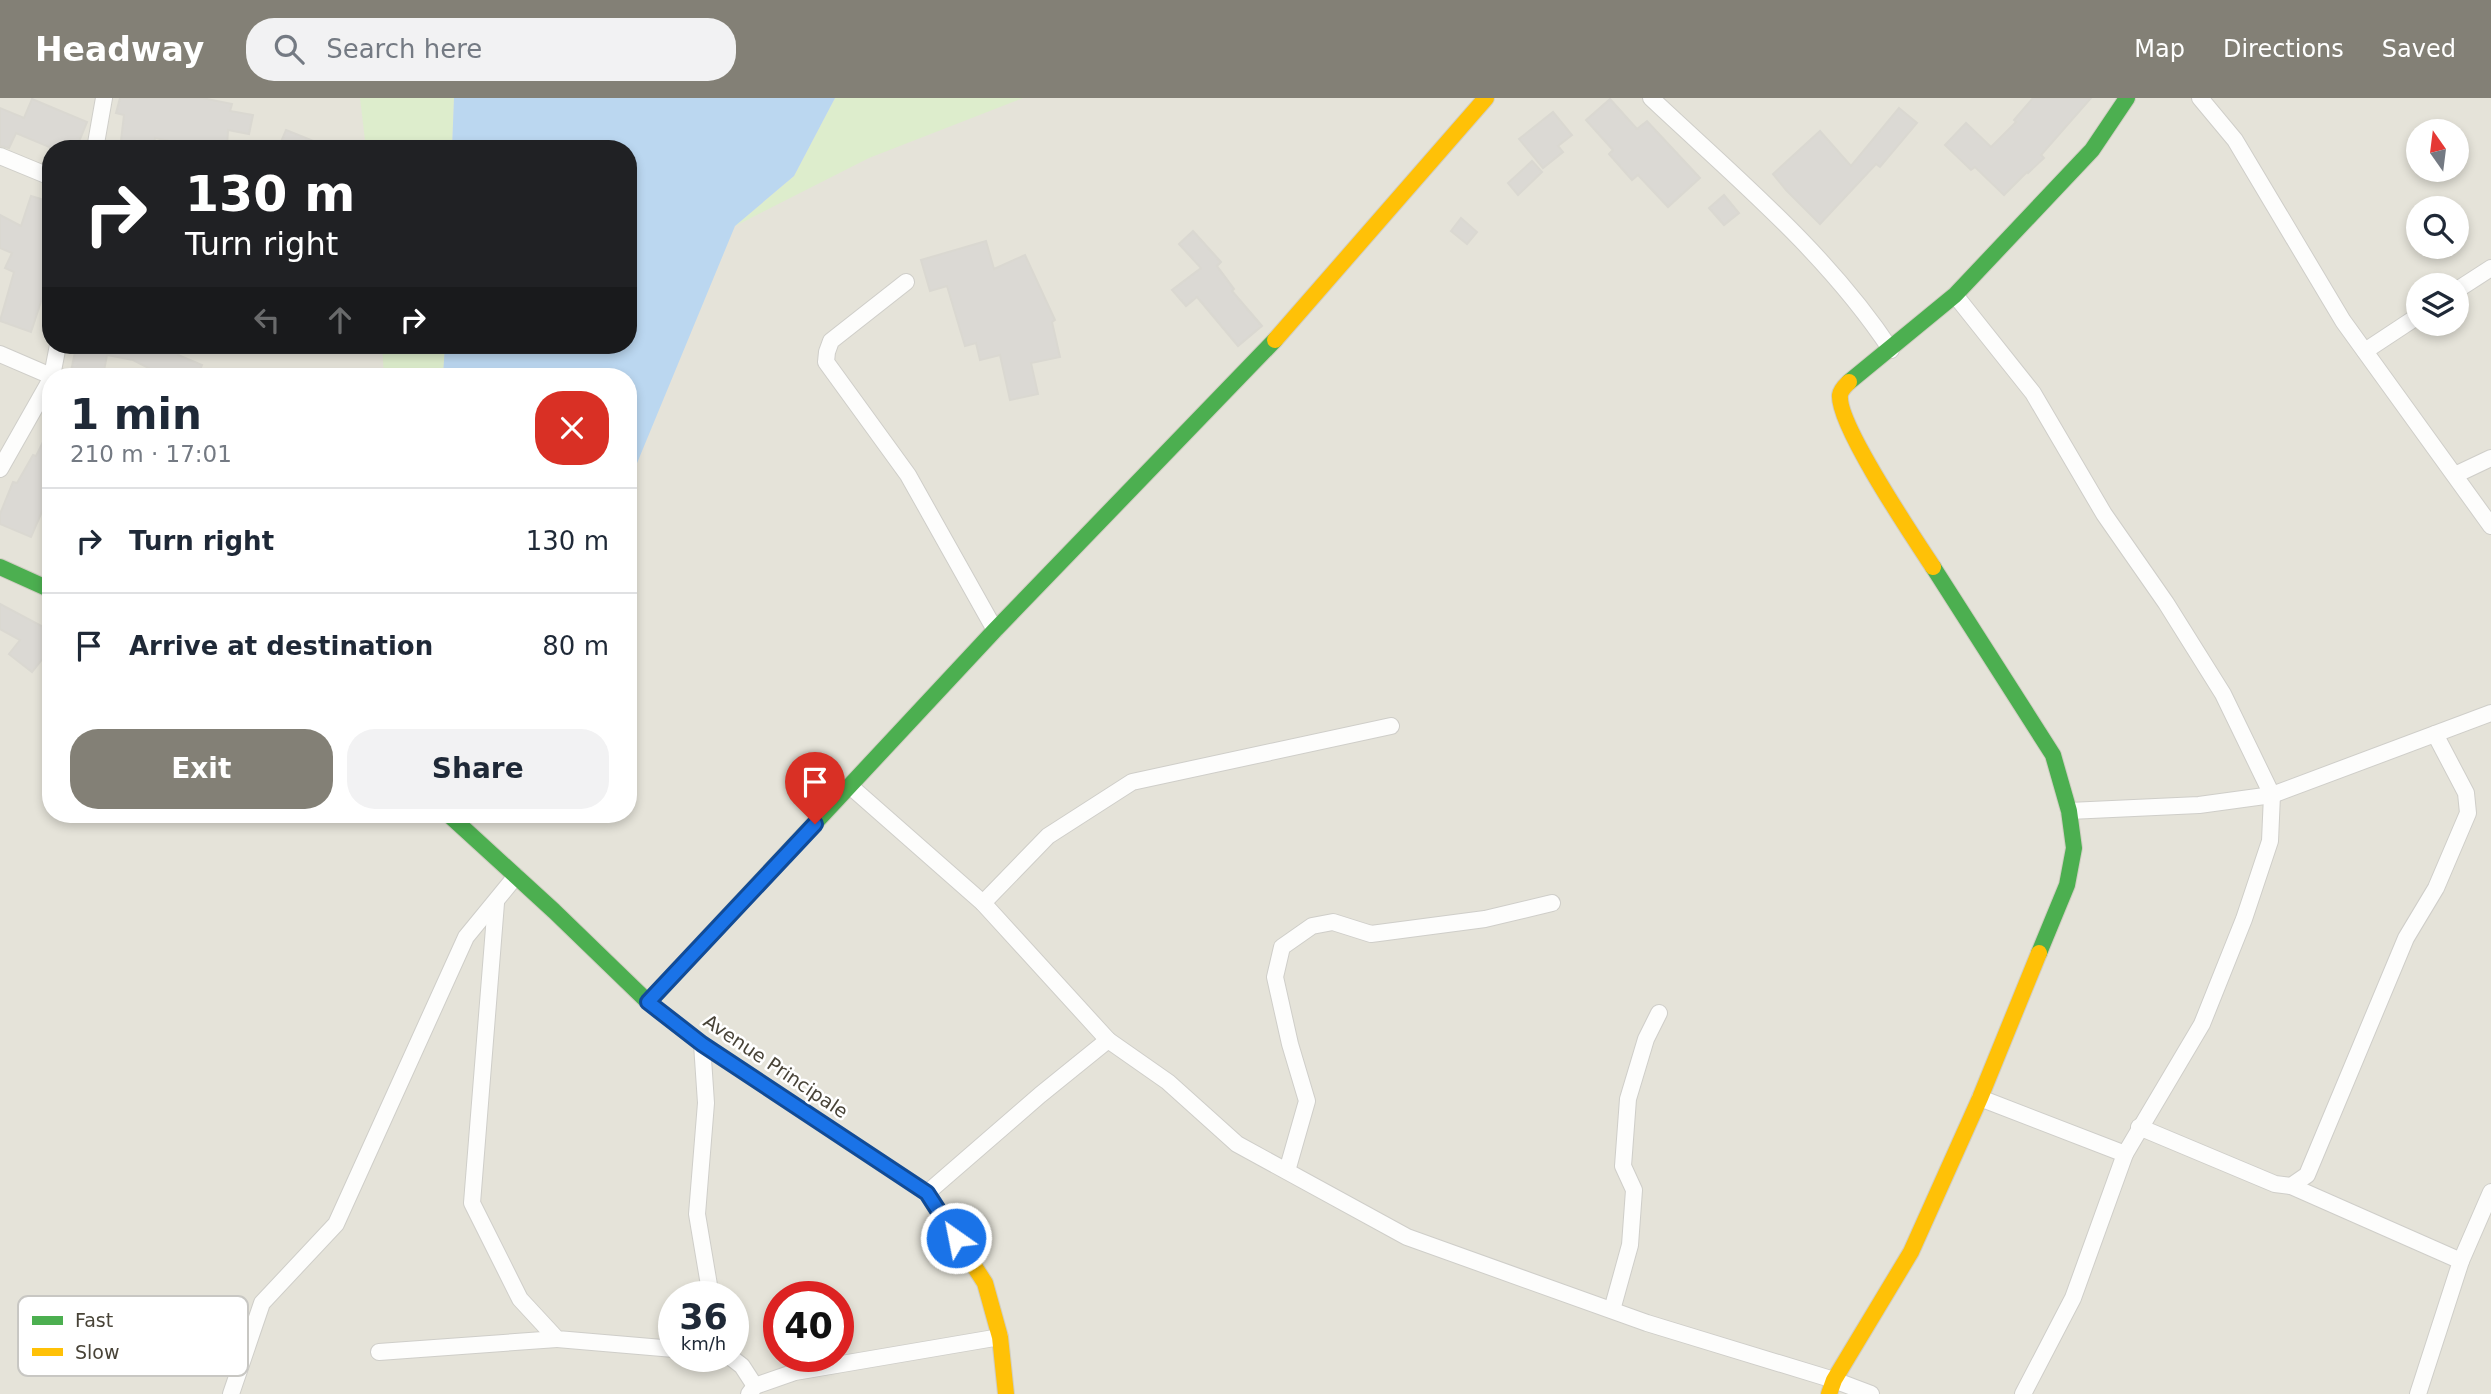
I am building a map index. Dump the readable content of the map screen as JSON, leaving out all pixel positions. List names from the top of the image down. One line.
{"streets":{"street":["Avenue Principale"]},"legend":["Fast","Slow"],"north":"top","page":{"header":"Headway","search":"Search here","nav":["Map","Directions","Saved"],"turn":["130 m","Turn right"],"heading":["1 min","210 m · 17:01"],"list":[{"name":"Turn right","value":"130 m"},{"name":"Arrive at destination","value":"80 m"}],"buttons":["Exit","Share"],"speed":"36 km/h","limit":"40"}}
